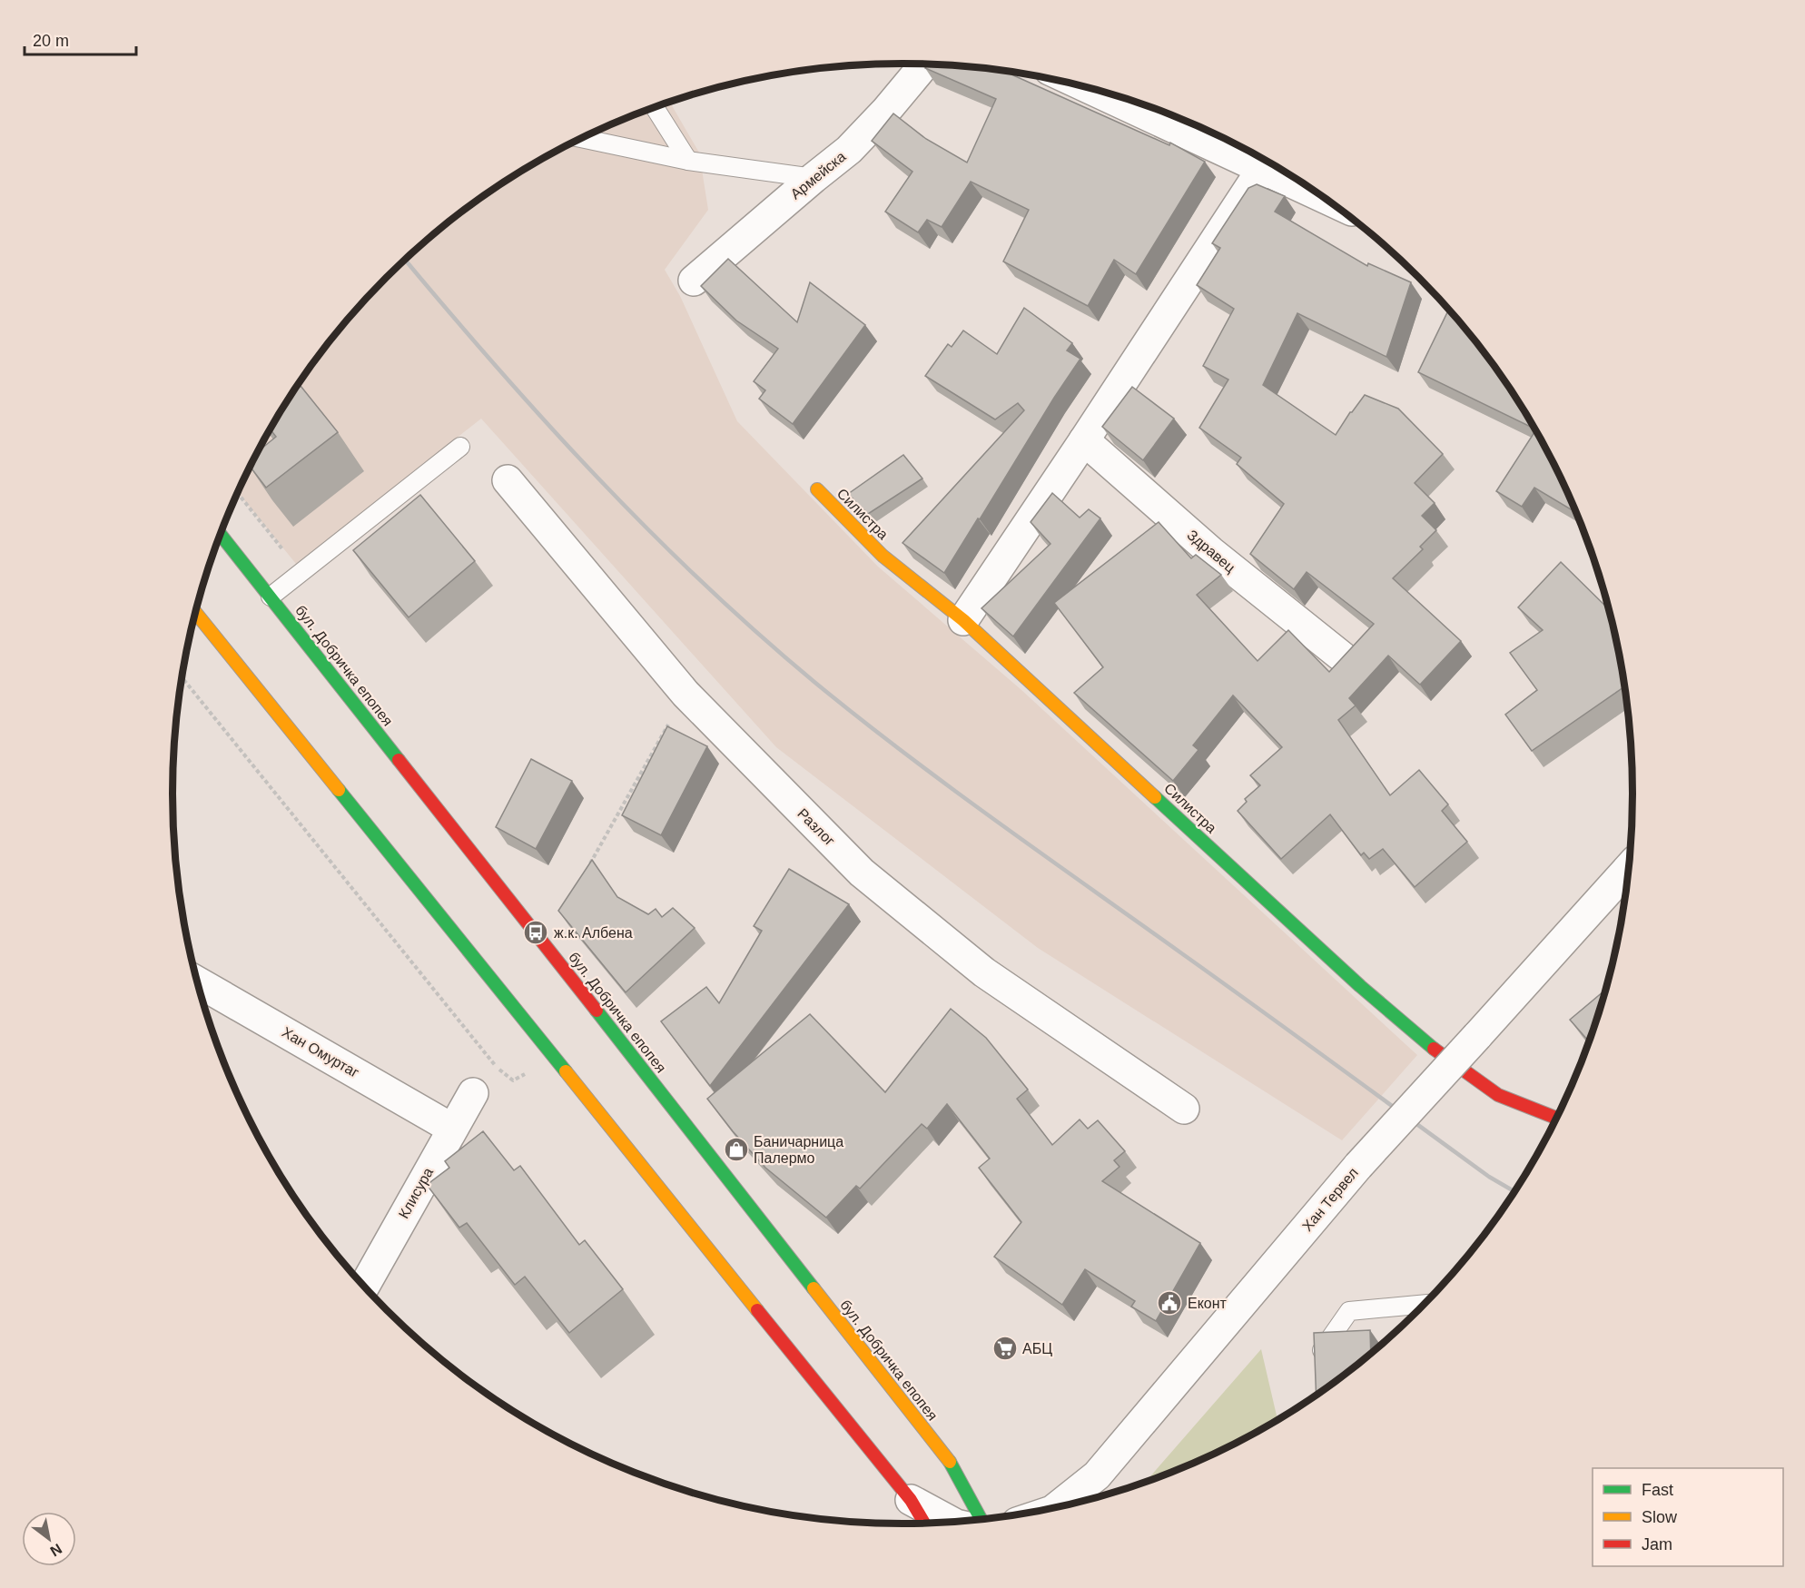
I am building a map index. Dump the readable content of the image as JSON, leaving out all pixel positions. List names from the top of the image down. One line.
{"streets":{"main road":["Силистра","бул. Добричка епопея"],"street":["Армейска","Здравец","Разлог","Хан Омуртаг","Клисура","Хан Тервел"]},"crossings":[["Хан Омуртаг","Клисура"]],"places":{"bus stop":["ж.к. Албена"],"shop":["Баничарница Палермо"],"public building":["Еконт"],"supermarket":["АБЦ"]},"legend":["Fast","Slow","Jam"],"scale_bar":"20 m","north":"bottom right"}
